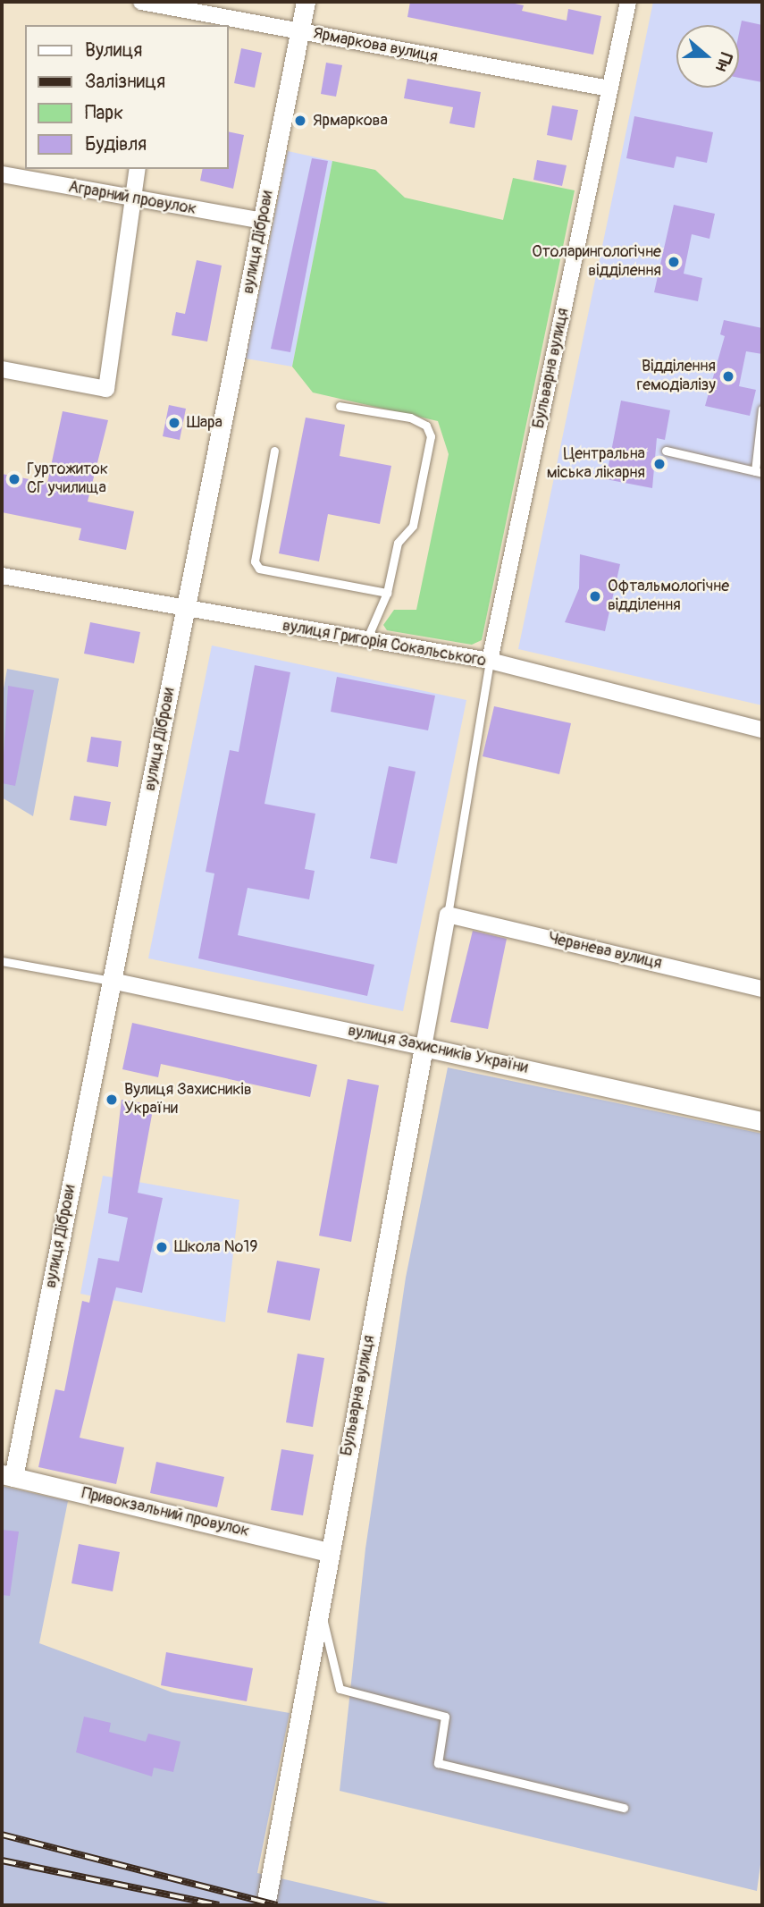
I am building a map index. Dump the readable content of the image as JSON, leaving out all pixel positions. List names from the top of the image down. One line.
{"streets":{"street":["Ярмаркова вулиця","Аграрний провулок","вулиця Діброви","Бульварна вулиця","вулиця Григорія Сокальського","Червнева вулиця","вулиця Захисників України","Привокзальний провулок"]},"crossings":[["Ярмаркова вулиця","вулиця Діброви"],["Ярмаркова вулиця","Бульварна вулиця"],["Аграрний провулок","вулиця Діброви"],["вулиця Діброви","вулиця Григорія Сокальського"],["вулиця Діброви","вулиця Захисників України"],["вулиця Діброви","Привокзальний провулок"],["Бульварна вулиця","вулиця Григорія Сокальського"],["Бульварна вулиця","Червнева вулиця"],["Бульварна вулиця","вулиця Захисників України"],["Бульварна вулиця","Привокзальний провулок"]],"places":["Ярмаркова","Отоларингологічне відділення","Відділення гемодіалізу","Шара","Центральна міська лікарня","Гуртожиток СГ училища","Офтальмологічне відділення","Вулиця Захисників України","Школа №19"],"legend":["Вулиця","Залізниця","Парк","Будівля"],"north":"right"}
